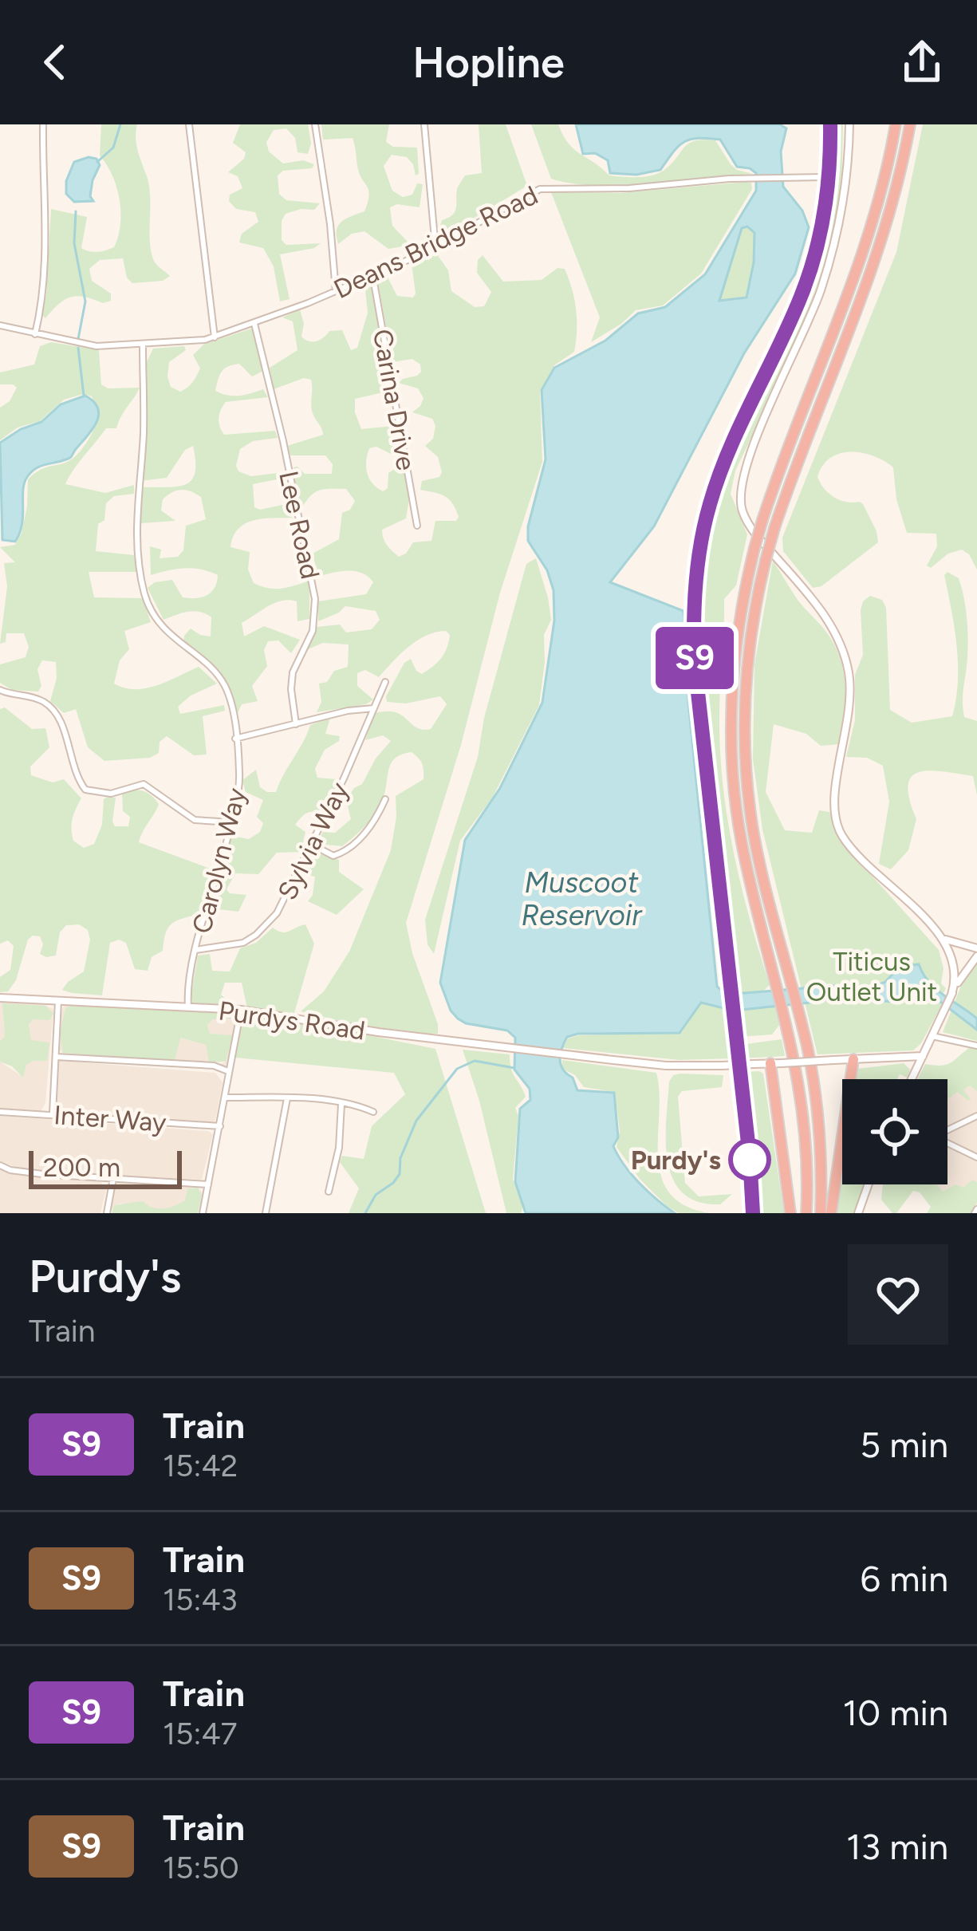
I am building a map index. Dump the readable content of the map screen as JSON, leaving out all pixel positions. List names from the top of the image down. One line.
{"streets":{"main road":["Purdys Road"],"street":["Deans Bridge Road","Carina Drive","Lee Road","Sylvia Way","Carolyn Way","Inter Way"]},"crossings":[["Deans Bridge Road","Carina Drive"],["Deans Bridge Road","Lee Road"],["Deans Bridge Road","Carolyn Way"],["Sylvia Way","Carolyn Way"],["Carolyn Way","Purdys Road"]],"water":["Muscoot Reservoir"],"parks":["Titicus Outlet Unit"],"places":["Purdy's"],"scale_bar":"200 m","page":{"header":"Hopline","on_map":"S9","scale":"200 m","heading":["Purdy's","Train"],"list":[{"mark":"S9","name":"Train","note":"15:42","value":"5 min"},{"mark":"S9","name":"Train","note":"15:43","value":"6 min"},{"mark":"S9","name":"Train","note":"15:47","value":"10 min"},{"mark":"S9","name":"Train","note":"15:50","value":"13 min"}]}}
